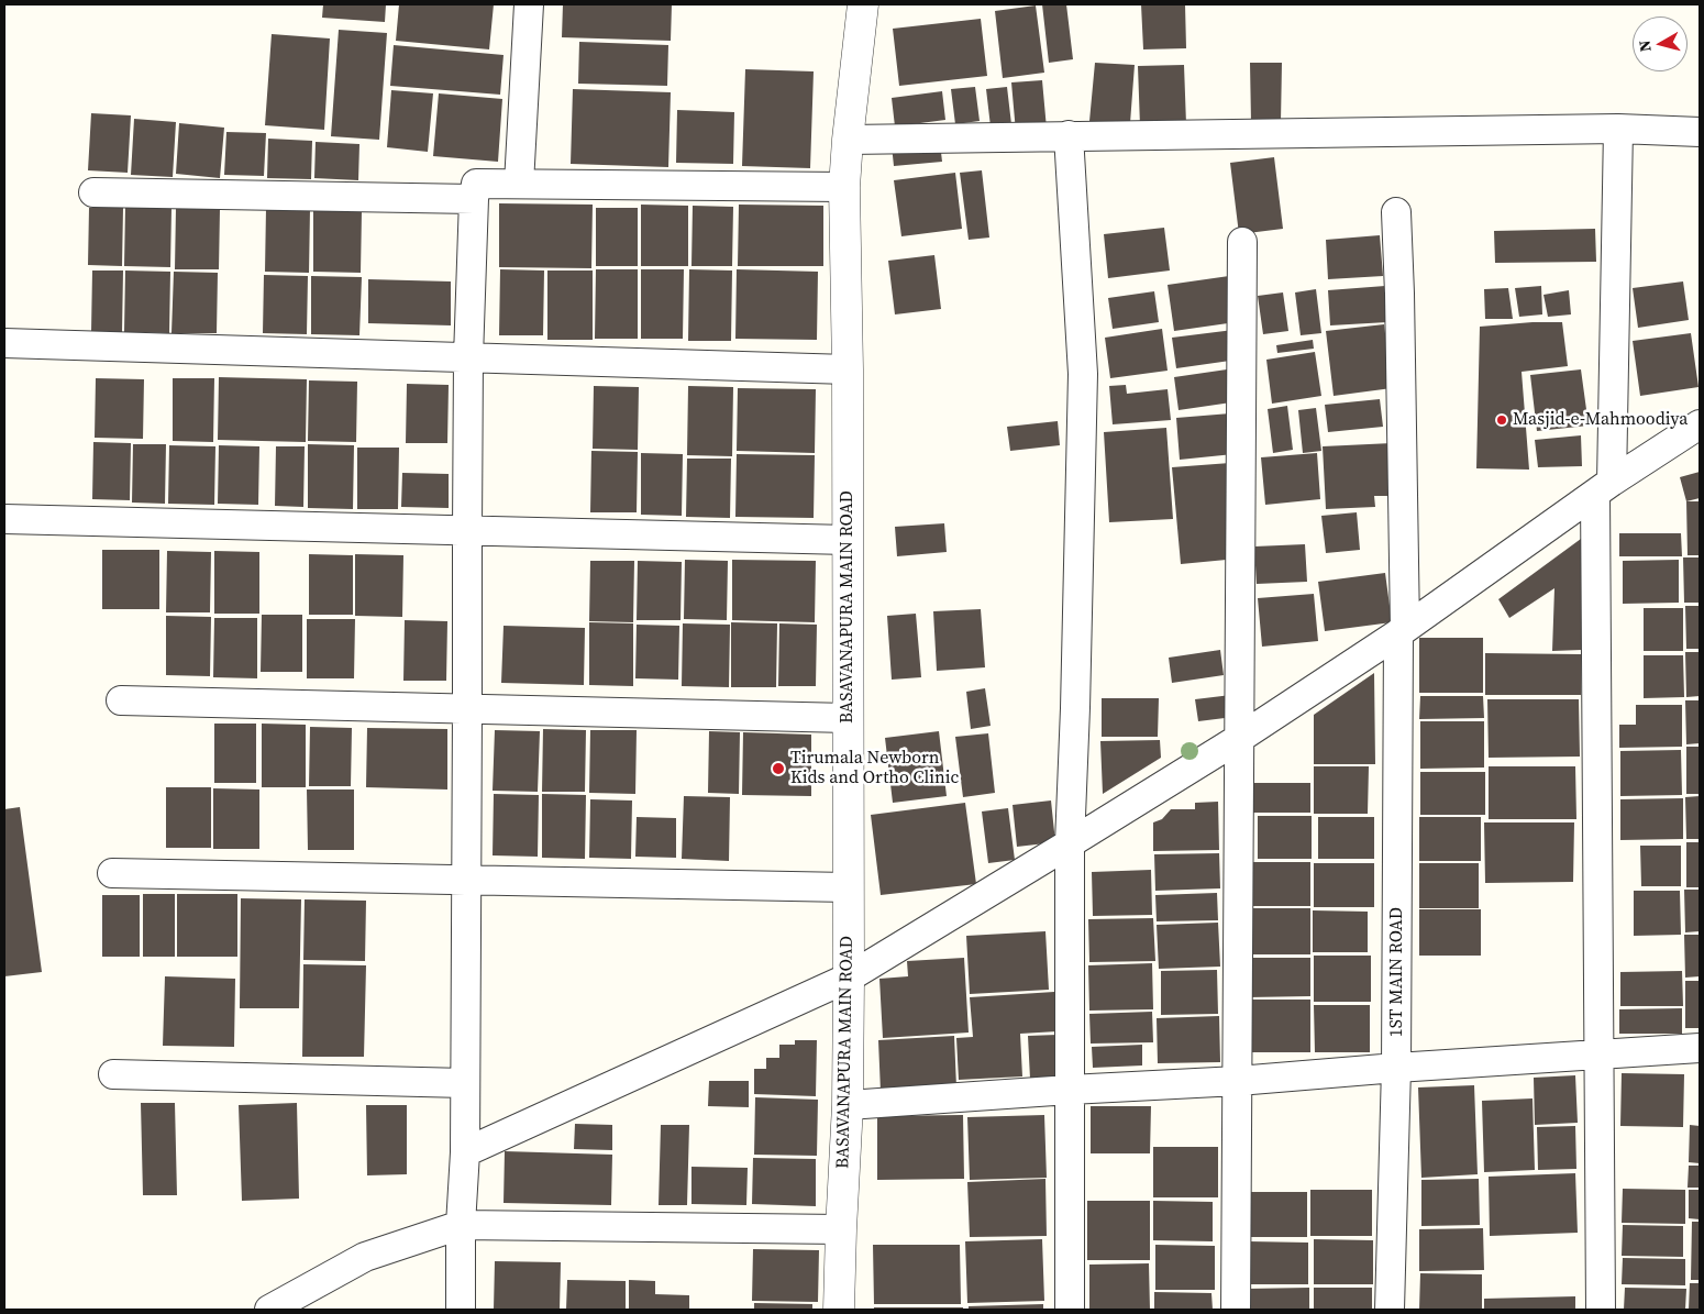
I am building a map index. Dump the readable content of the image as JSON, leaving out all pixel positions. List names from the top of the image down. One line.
{"streets":{"street":["BASAVANAPURA MAIN ROAD","1ST MAIN ROAD"]},"places":["Masjid-e-Mahmoodiya","Tirumala Newborn Kids and Ortho Clinic"],"north":"left"}
